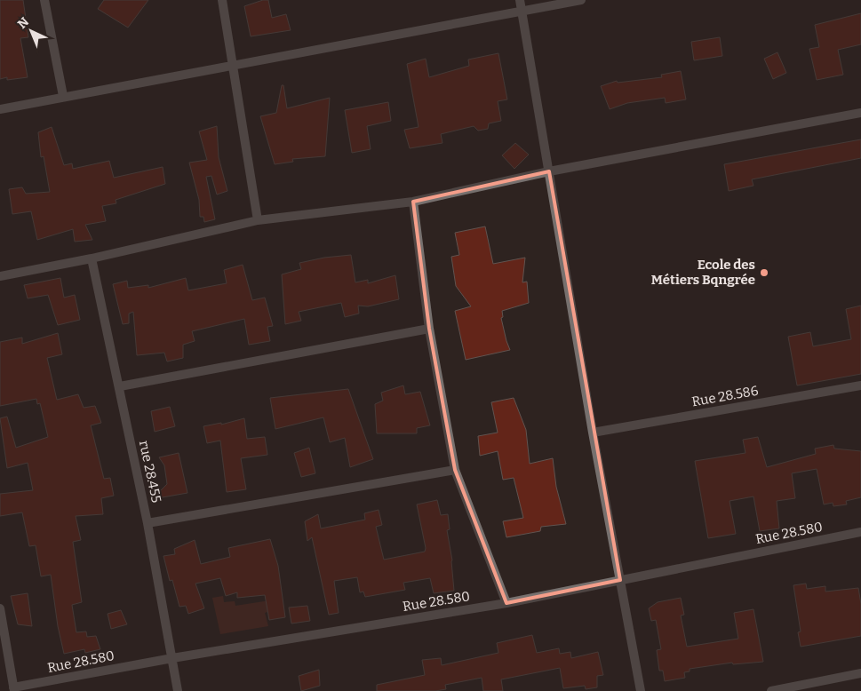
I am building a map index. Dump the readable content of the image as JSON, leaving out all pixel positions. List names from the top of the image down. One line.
{"streets":{"street":["Rue 28.586","rue 28.455","Rue 28.580"]},"crossings":[["rue 28.455","Rue 28.580"]],"places":["Ecole des Métiers Bqngrée"],"north":"top left"}
